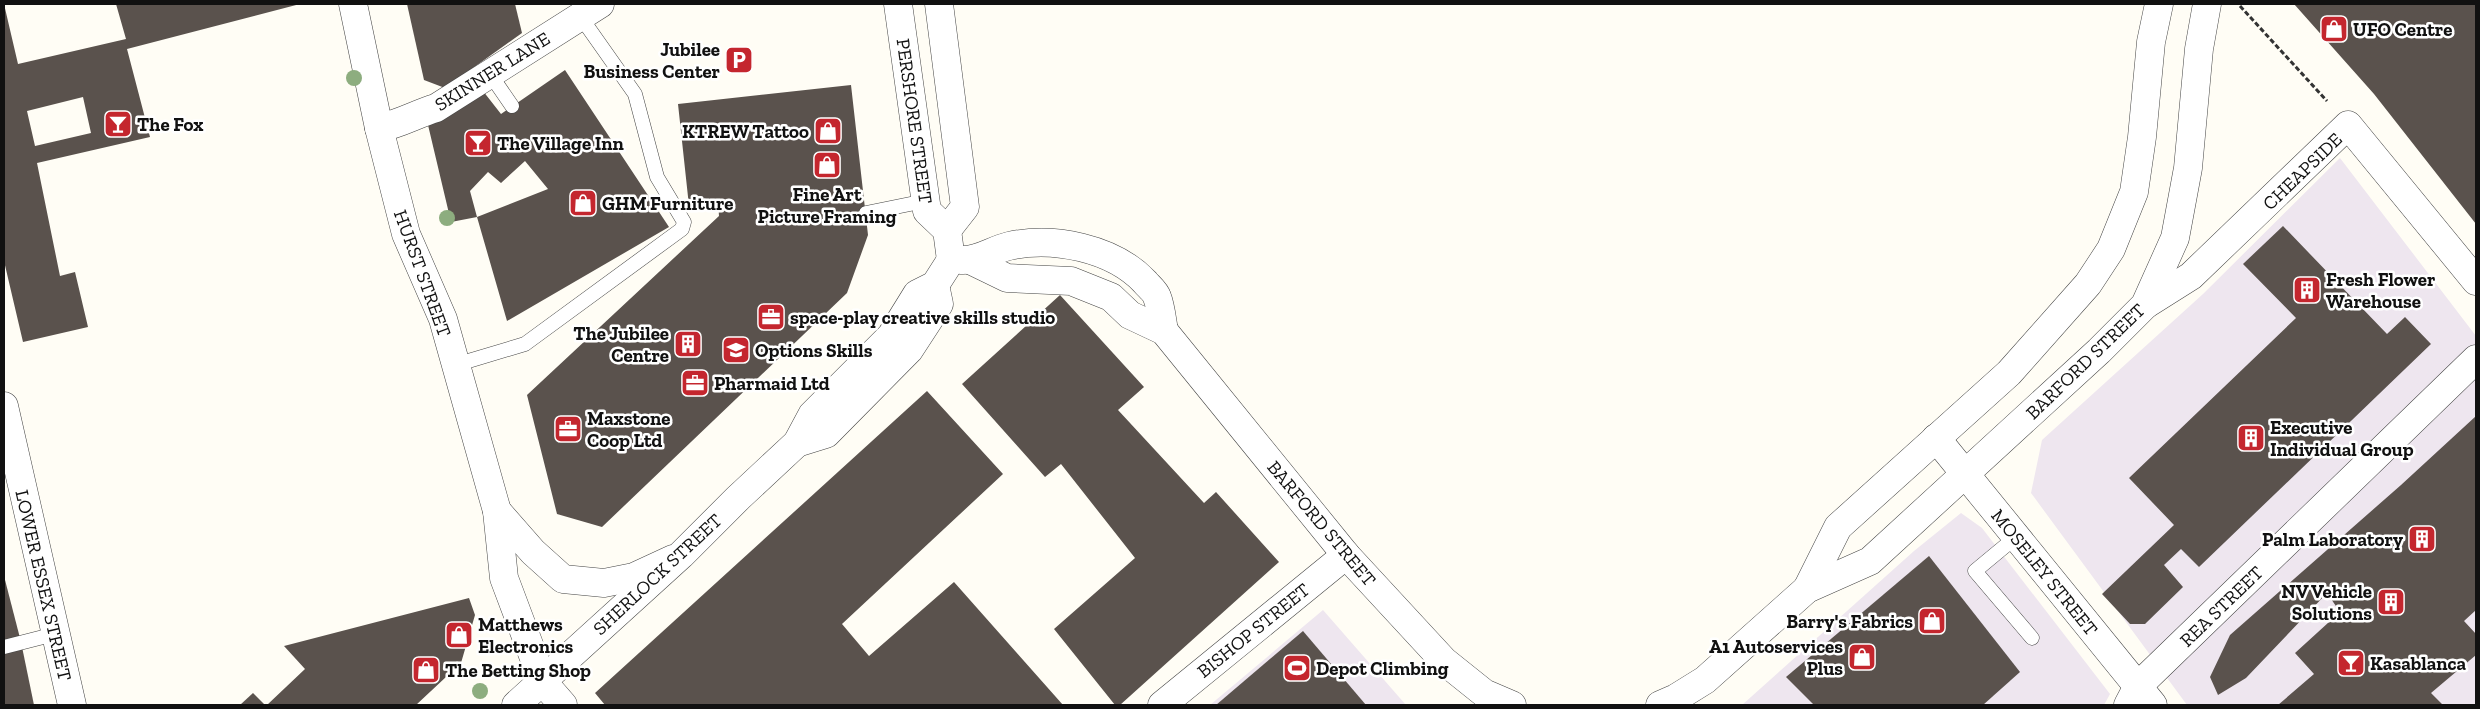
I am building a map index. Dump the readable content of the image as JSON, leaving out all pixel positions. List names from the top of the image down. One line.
{"streets":{"street":["SKINNER LANE","PERSHORE STREET","CHEAPSIDE","HURST STREET","BARFORD STREET","MOSELEY STREET","SHERLOCK STREET","LOWER ESSEX STREET","REA STREET","BISHOP STREET"]},"crossings":[["SKINNER LANE","HURST STREET"],["CHEAPSIDE","BARFORD STREET"],["HURST STREET","SHERLOCK STREET"],["BARFORD STREET","MOSELEY STREET"],["BARFORD STREET","SHERLOCK STREET"],["BARFORD STREET","BISHOP STREET"],["MOSELEY STREET","REA STREET"]],"places":{"shop":["UFO Centre","KTREW Tattoo","Fine Art Picture Framing","GHM Furniture","Barry's Fabrics","Matthews Electronics","A1 Autoservices Plus","The Betting Shop"],"parking":["Jubilee Business Center"],"bar":["The Fox","The Village Inn","Kasablanca"],"building":["Fresh Flower Warehouse","The Jubilee Centre","Executive Individual Group","Palm Laboratory","NV Vehicle Solutions"],"office":["space-play creative skills studio","Pharmaid Ltd","Maxstone Coop Ltd"],"school or university":["Options Skills"],"sports":["Depot Climbing"]}}
